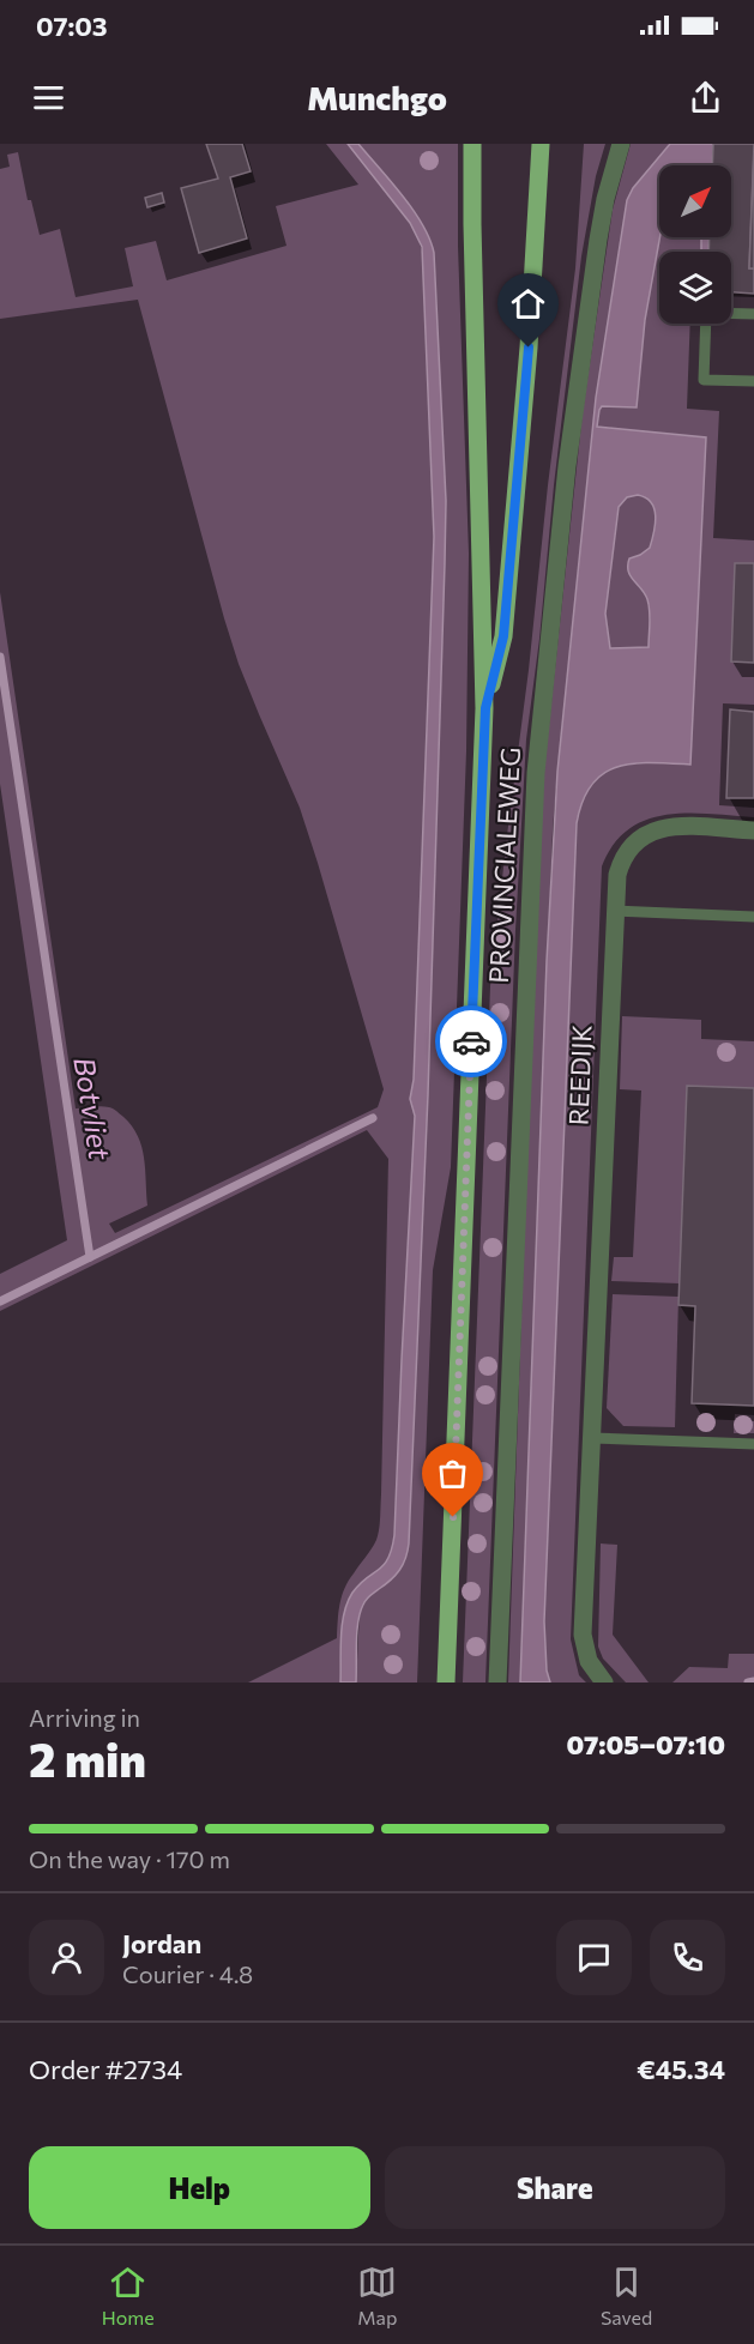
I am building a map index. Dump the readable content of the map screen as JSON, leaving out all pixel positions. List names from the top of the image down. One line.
{"streets":{"main road":["PROVINCIALEWEG"],"street":["REEDIJK"]},"water":["Botvliet"],"north":"top right","page":{"status":"07:03","header":"Munchgo","heading":["2 min","Arriving in","07:05–07:10"],"panel":["Jordan","Courier · 4.8","Order #2734","€45.34"],"bar":"On the way · 170 m","buttons":["Help","Share"],"tabs":["Home","Map","Saved"]}}
